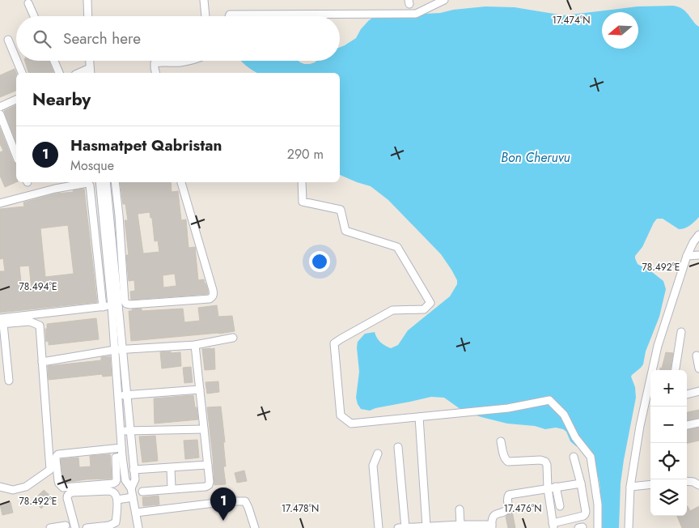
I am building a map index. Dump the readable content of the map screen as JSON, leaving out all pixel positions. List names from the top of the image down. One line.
{"water":["Bon Cheruvu"],"north":"left","page":{"search":"Search here","heading":"Nearby","list":[{"mark":"1","name":"Hasmatpet Qabristan","note":"Mosque","value":"290 m"}],"map_buttons":["+","−"],"pins":"1"},"coordinates":["17.474°N","78.492°E","78.494°E","17.478°N","17.476°N"]}
